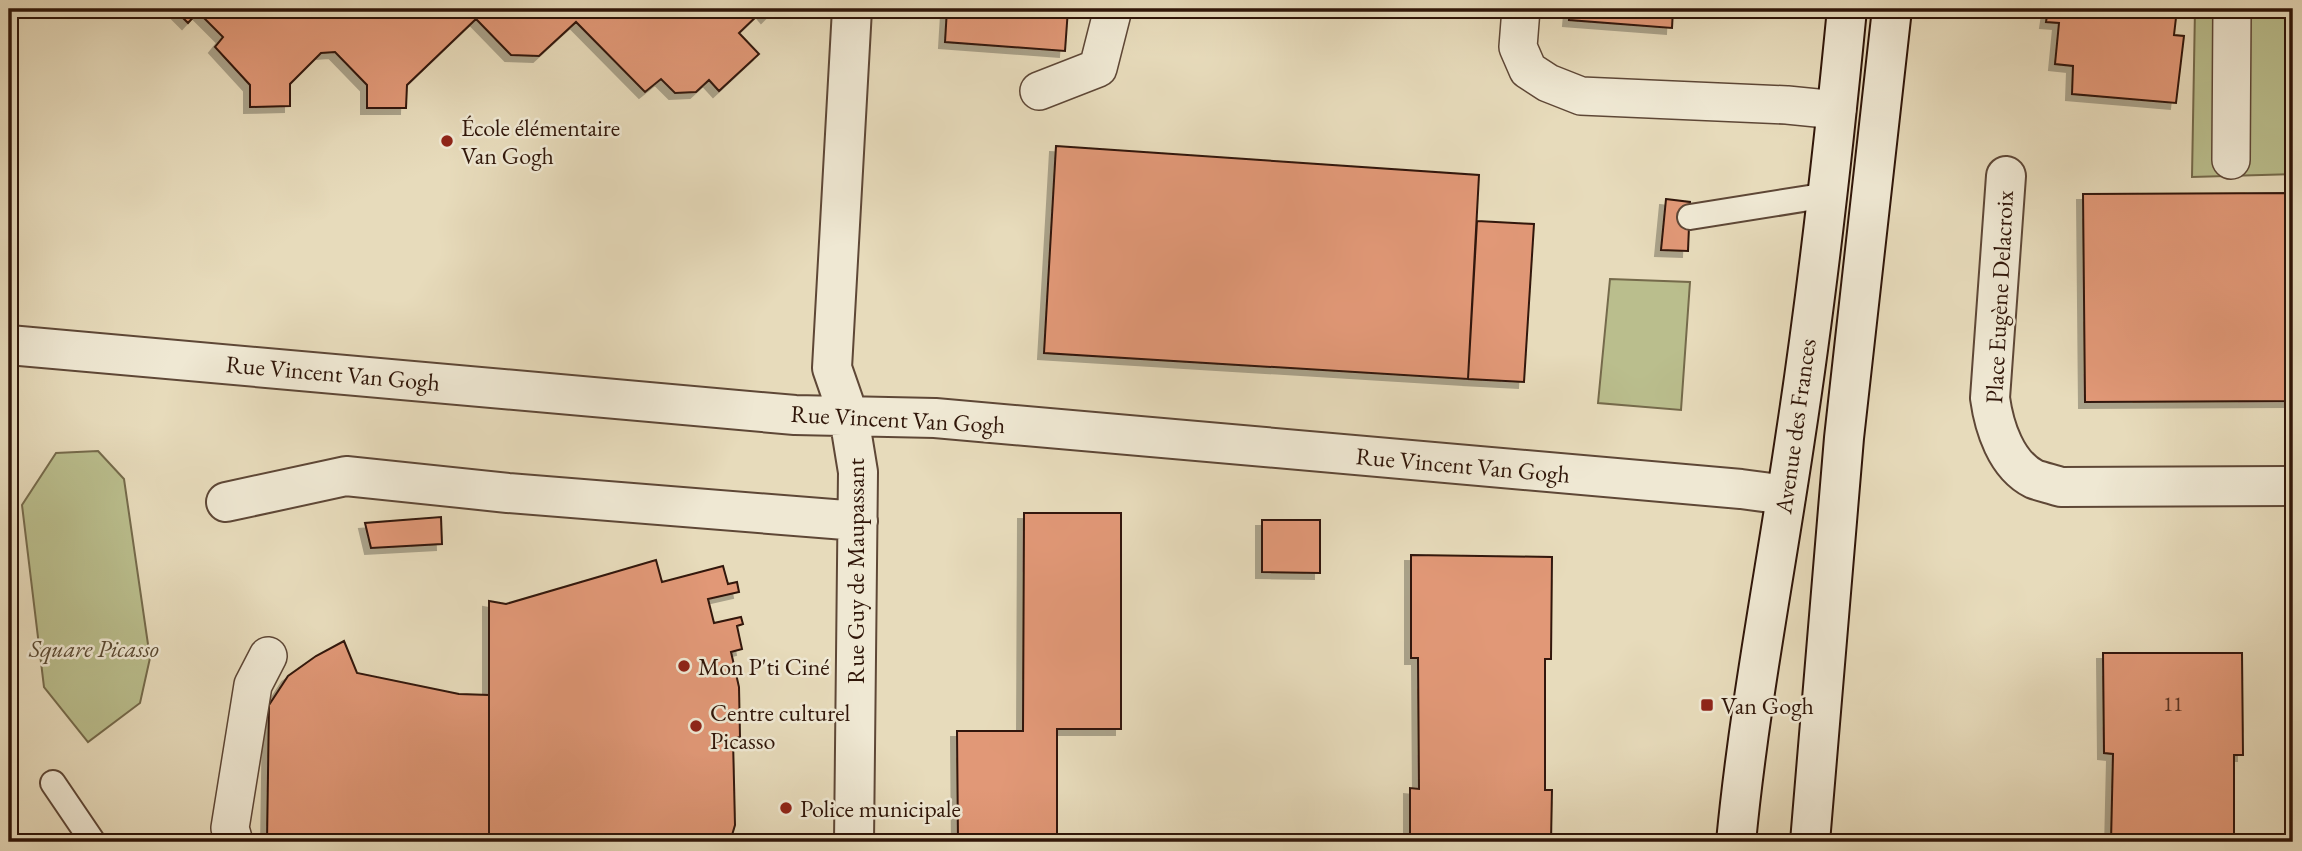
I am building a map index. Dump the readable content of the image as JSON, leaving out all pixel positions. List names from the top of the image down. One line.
{"streets":{"street":["Place Eugène Delacroix","Rue Vincent Van Gogh","Avenue des Frances","Rue Guy de Maupassant"]},"crossings":[["Rue Vincent Van Gogh","Avenue des Frances"],["Rue Vincent Van Gogh","Rue Guy de Maupassant"]],"parks":["Square Picasso"],"places":{"other":["École élémentaire Van Gogh","Mon P'ti Ciné","Centre culturel Picasso","Police municipale"],"transit":["Van Gogh"]},"house_numbers":["11"]}
